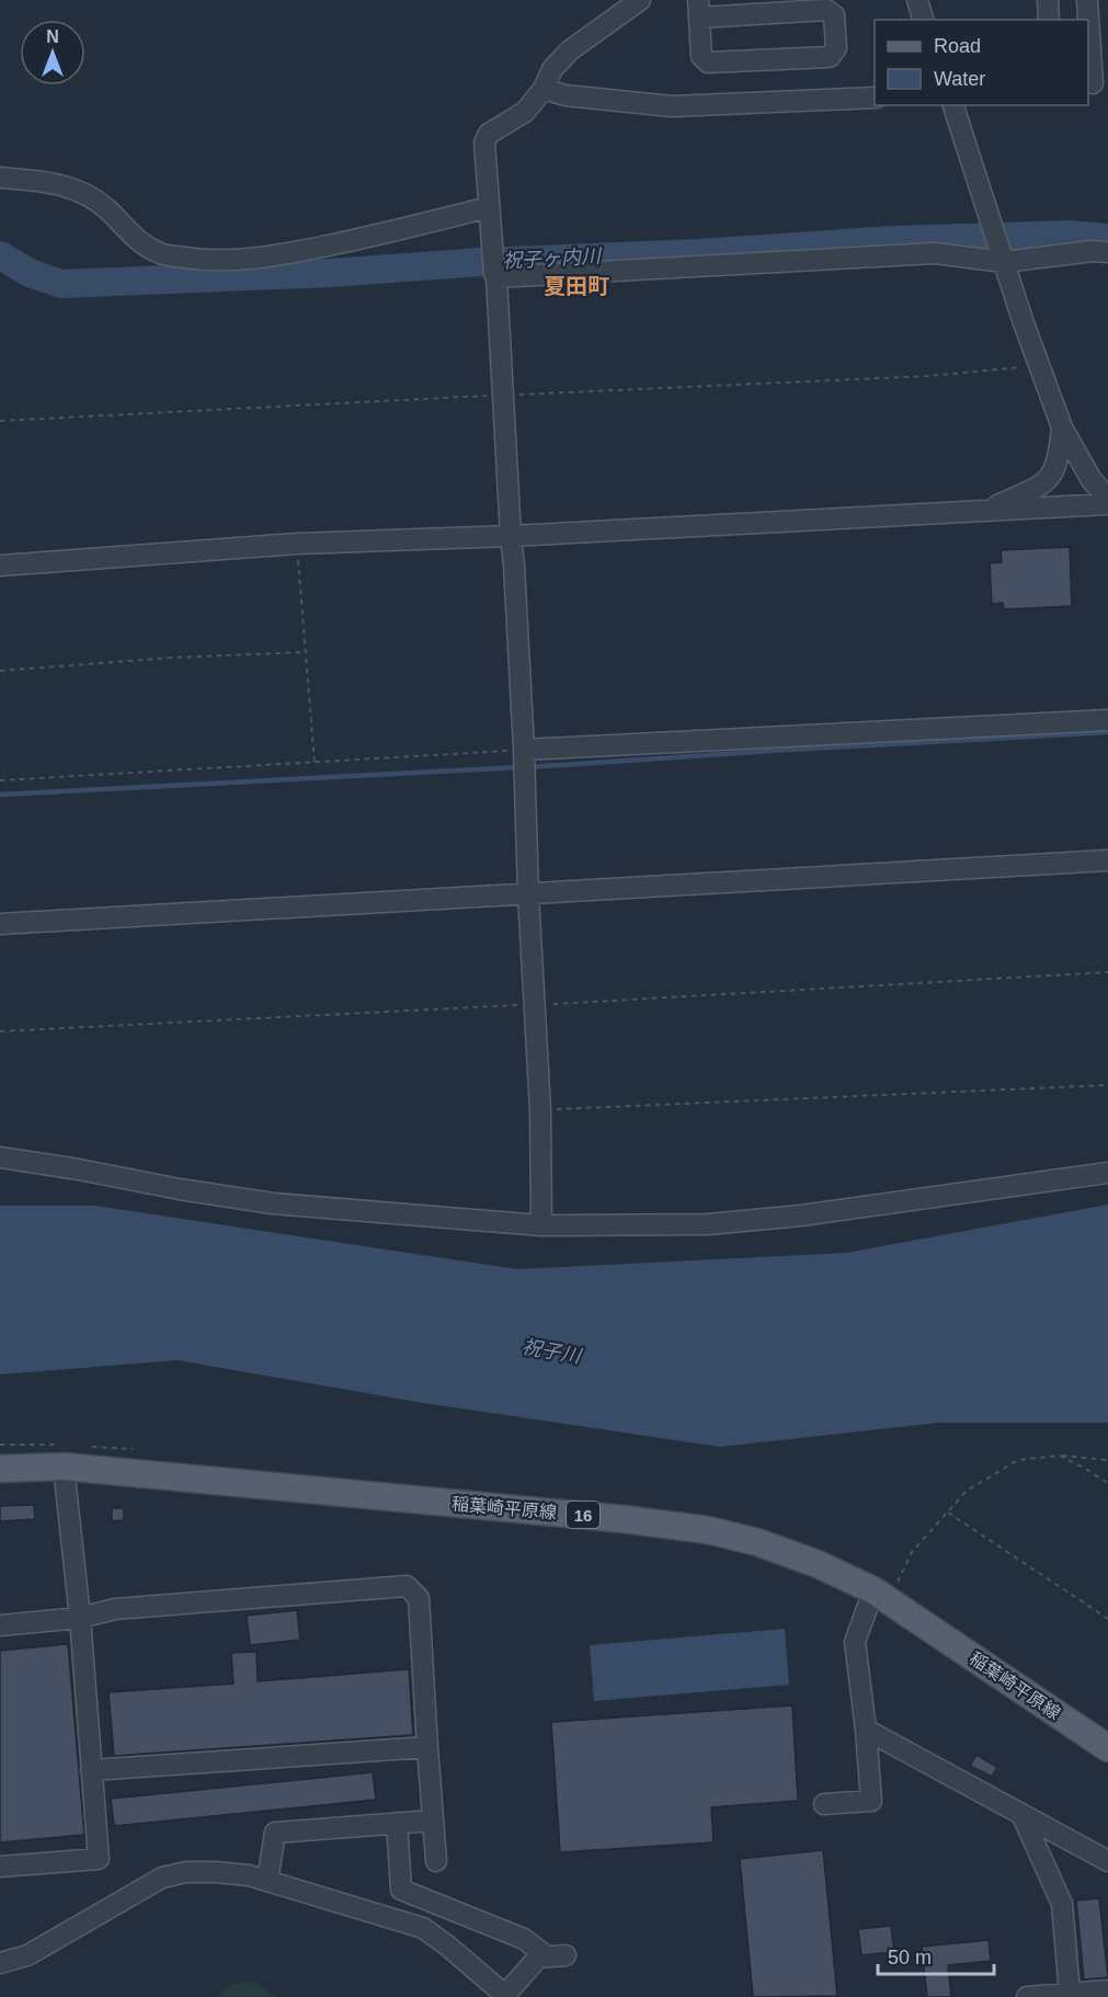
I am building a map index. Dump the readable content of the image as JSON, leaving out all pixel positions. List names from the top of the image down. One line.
{"streets":{"main road":["稲葉崎平原線","16"]},"districts":["夏田町"],"water":["祝子ヶ内川","祝子川"],"legend":["Road","Water"],"scale_bar":"50 m","north":"top"}
